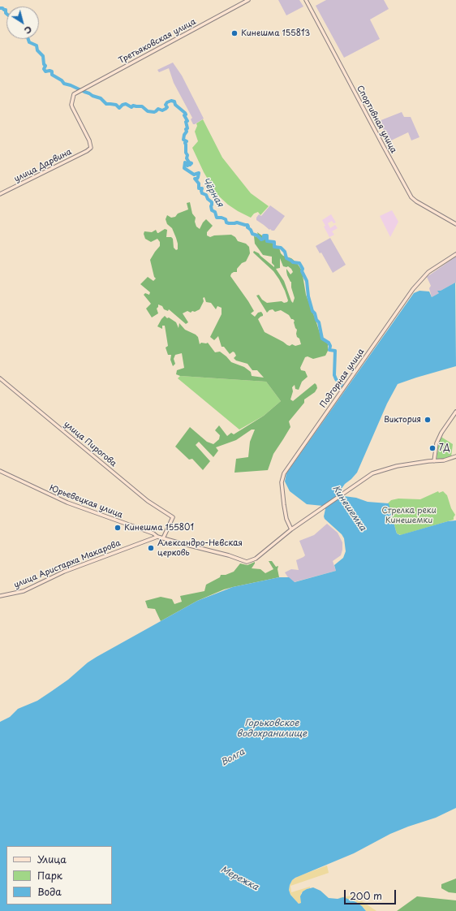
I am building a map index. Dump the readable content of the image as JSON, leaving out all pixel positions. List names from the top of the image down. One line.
{"streets":{"street":["Третьяковская улица","Спортивная улица","улица Дарвина","Подгорная улица","улица Пирогова","Юрьевецкая улица","улица Аристарха Макарова"]},"crossings":[["Третьяковская улица","улица Дарвина"],["Подгорная улица","Юрьевецкая улица"],["улица Пирогова","Юрьевецкая улица"],["Юрьевецкая улица","улица Аристарха Макарова"]],"water":["Чёрная","Кинешемка","Горьковское водохранилище","Волга","Мережка"],"parks":["Стрелка реки Кинешемки"],"places":["Кинешма 155813","Виктория","7Д","Кинешма 155801","Александро-Невская церковь"],"legend":["Улица","Парк","Вода"],"scale_bar":"200 m","north":"bottom right"}
